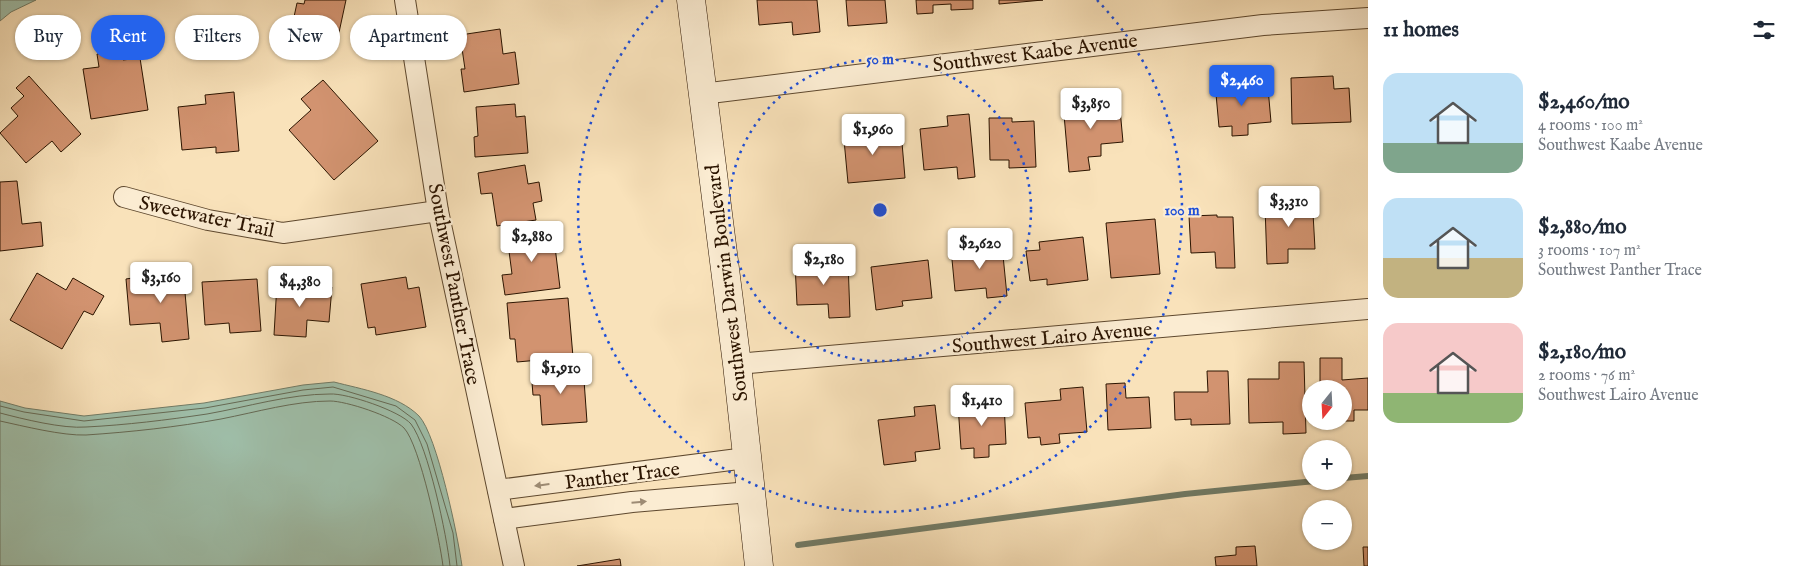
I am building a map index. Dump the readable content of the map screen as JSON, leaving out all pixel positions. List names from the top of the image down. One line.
{"streets":{"street":["Southwest Kaabe Avenue","Sweetwater Trail","Southwest Darwin Boulevard","Southwest Panther Trace","Southwest Lairo Avenue","Panther Trace"]},"crossings":[["Southwest Kaabe Avenue","Southwest Darwin Boulevard"],["Sweetwater Trail","Southwest Panther Trace"],["Southwest Darwin Boulevard","Southwest Lairo Avenue"],["Southwest Darwin Boulevard","Panther Trace"],["Southwest Panther Trace","Panther Trace"]],"north":"bottom","page":{"heading":"11 homes","chip":["Buy","Rent","Filters","New","Apartment"],"list":[{"name":"$2,460/mo","note":"4 rooms · 100 m² · Southwest Kaabe Avenue"},{"name":"$2,880/mo","note":"3 rooms · 107 m² · Southwest Panther Trace"},{"name":"$2,180/mo","note":"2 rooms · 76 m² · Southwest Lairo Avenue"}],"price":["$2,460","$3,850","$1,960","$3,310","$2,880","$2,620","$2,180","$3,160","$4,380","$1,910","$1,410"],"map_buttons":["+","−"]},"rings":["50 m","100 m"]}
